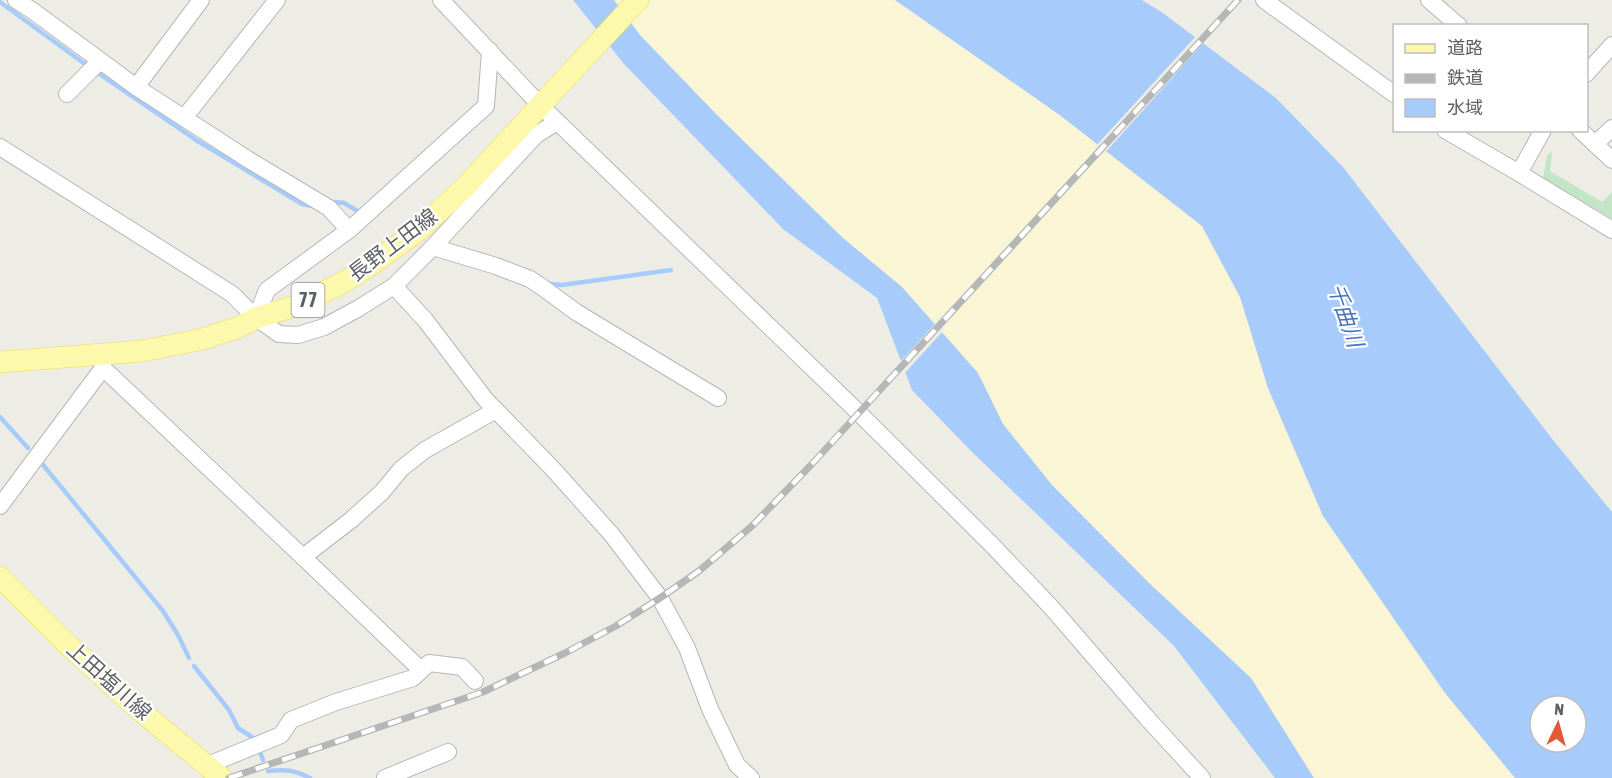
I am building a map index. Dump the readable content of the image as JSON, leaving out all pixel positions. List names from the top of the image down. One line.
{"streets":{"main road":["長野上田線","77","上田塩川線"]},"water":["千曲川"],"legend":["道路","鉄道","水域"],"north":"top"}
